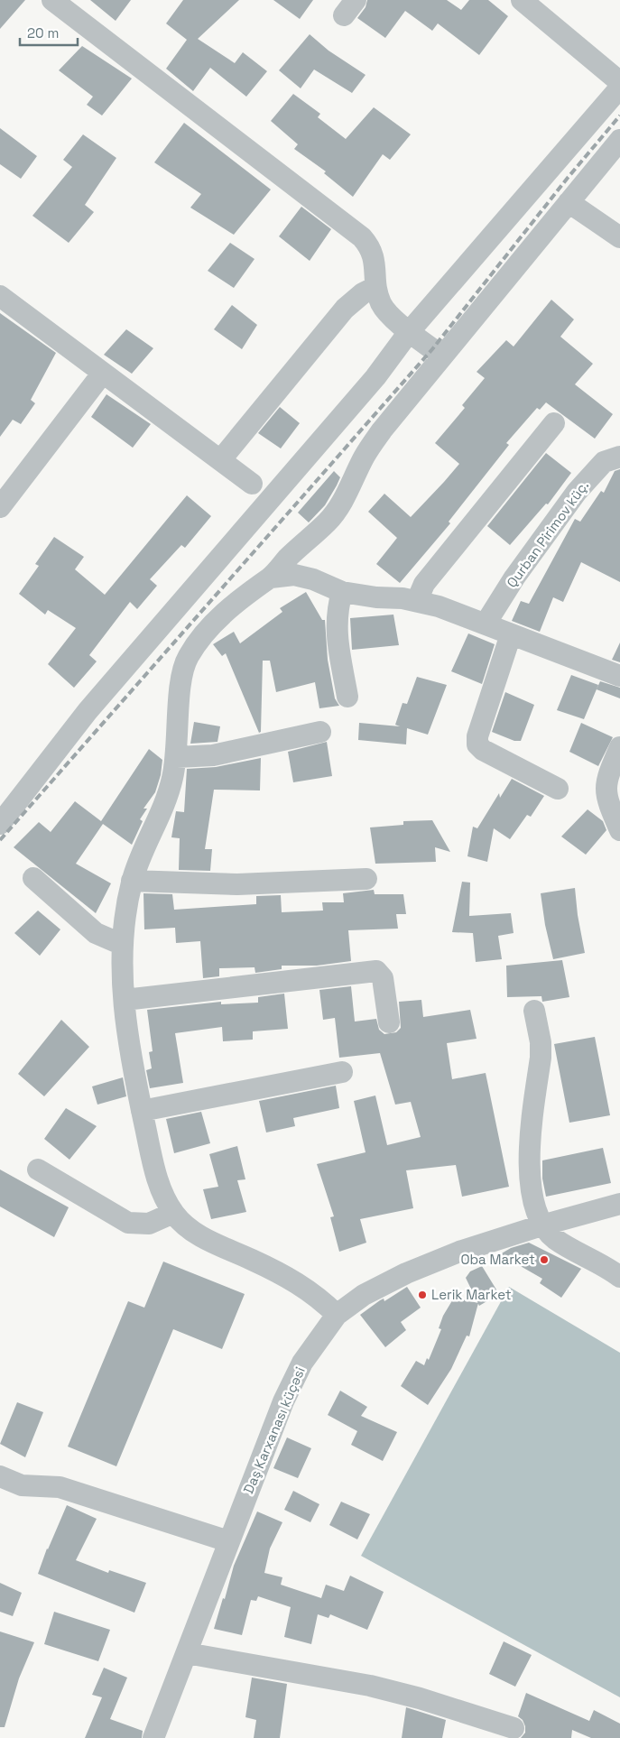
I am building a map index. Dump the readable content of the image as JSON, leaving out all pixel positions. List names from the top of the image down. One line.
{"streets":{"street":["Qurban Pirimov küç.","Daş Karxanası küçəsi"]},"places":["Oba Market","Lerik Market"],"scale_bar":"20 m"}
